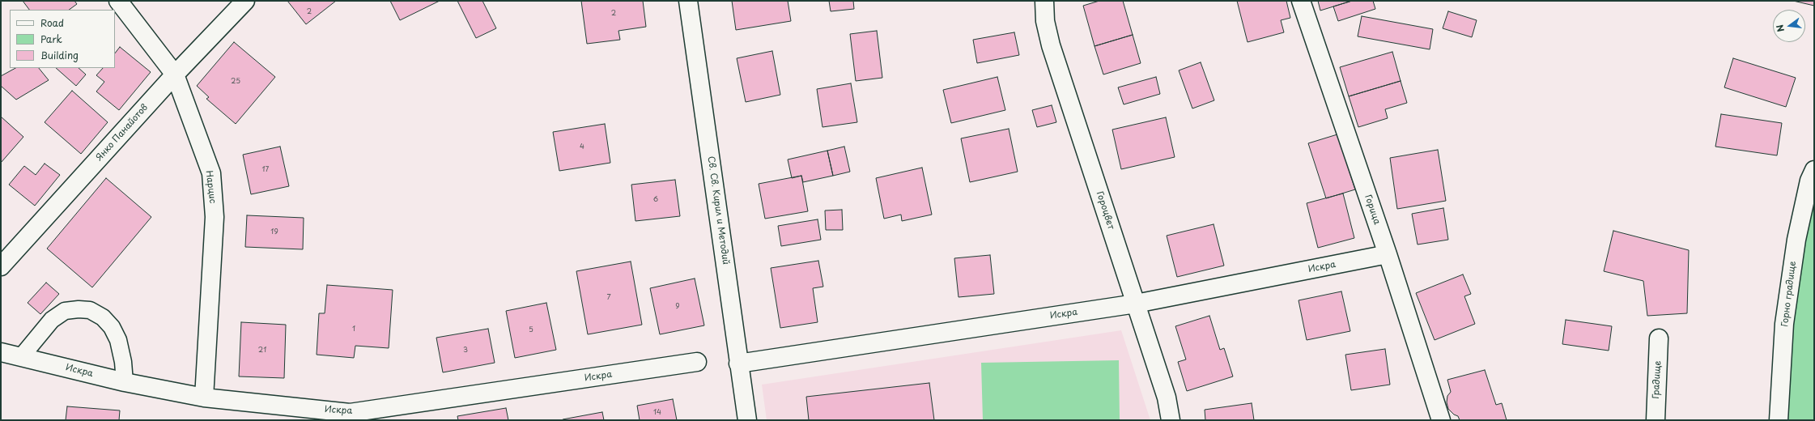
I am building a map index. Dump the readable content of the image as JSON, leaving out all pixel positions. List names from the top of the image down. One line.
{"streets":{"street":["Янко Панайотов","Нарцис","Горица","Св. Св. Кирил и Методий","Гороцвет","Искра","Горно градище","Градище"]},"crossings":[["Янко Панайотов","Нарцис"],["Нарцис","Искра"],["Горица","Искра"],["Св. Св. Кирил и Методий","Искра"],["Гороцвет","Искра"]],"house_numbers":["2","2","25","4","17","6","19","7","9","1","5","21","3","14"],"legend":["Road","Park","Building"],"north":"left"}
